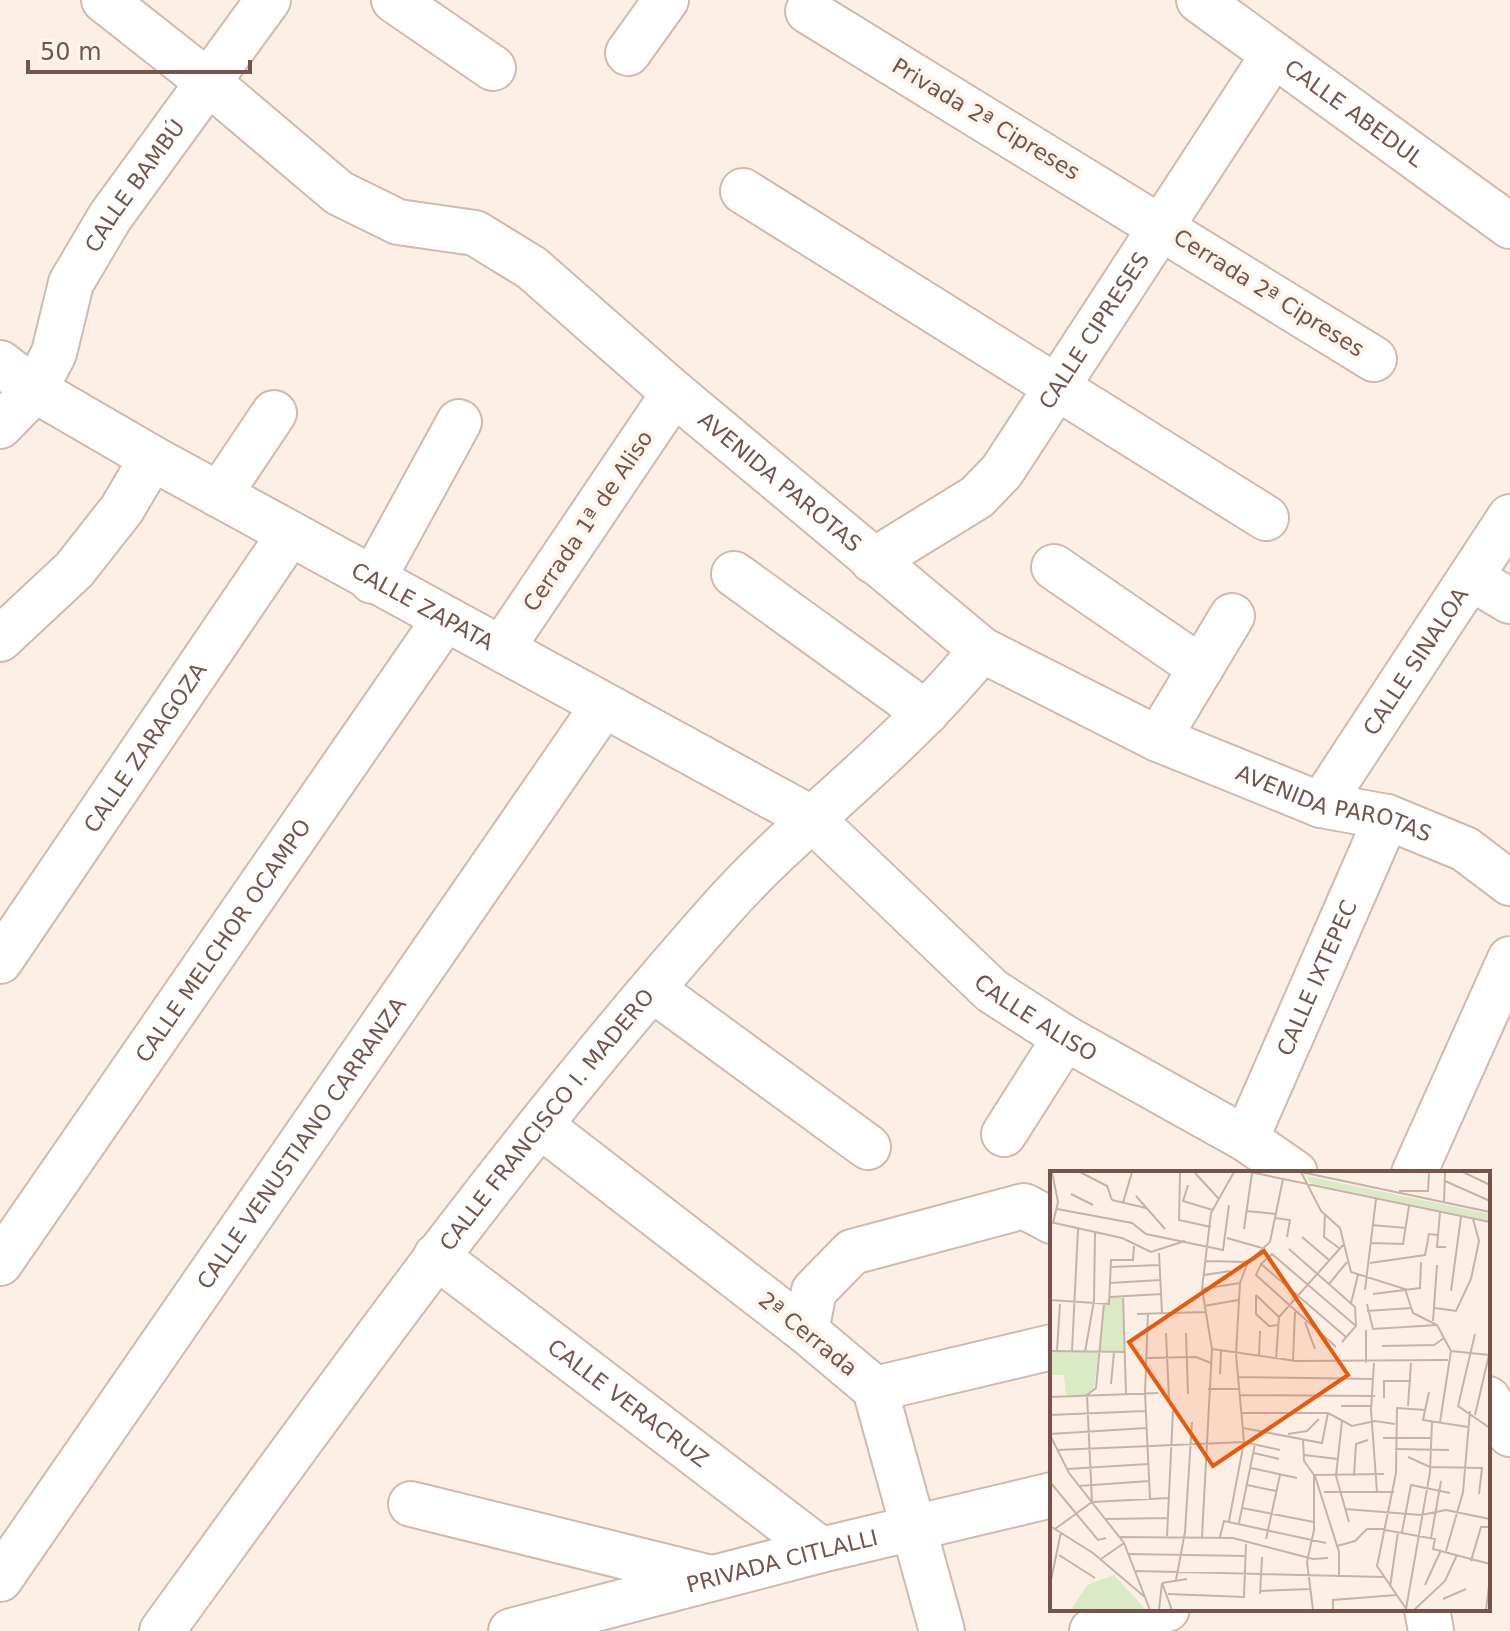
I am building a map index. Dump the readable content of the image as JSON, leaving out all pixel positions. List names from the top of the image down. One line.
{"streets":{"street":["CALLE ABEDUL","Privada 2ª Cipreses","CALLE BAMBÚ","Cerrada 2ª Cipreses","CALLE CIPRESES","AVENIDA PAROTAS","Cerrada 1ª de Aliso","CALLE ZAPATA","CALLE SINALOA","CALLE ZARAGOZA","CALLE MELCHOR OCAMPO","CALLE IXTEPEC","CALLE ALISO","CALLE FRANCISCO I. MADERO","CALLE VENUSTIANO CARRANZA","2ª Cerrada","CALLE VERACRUZ","PRIVADA CITLALLI"]},"crossings":[["CALLE ABEDUL","CALLE CIPRESES"],["Privada 2ª Cipreses","Cerrada 2ª Cipreses"],["Privada 2ª Cipreses","CALLE CIPRESES"],["CALLE BAMBÚ","AVENIDA PAROTAS"],["CALLE BAMBÚ","CALLE ZAPATA"],["Cerrada 2ª Cipreses","CALLE CIPRESES"],["CALLE CIPRESES","AVENIDA PAROTAS"],["AVENIDA PAROTAS","Cerrada 1ª de Aliso"],["AVENIDA PAROTAS","CALLE SINALOA"],["AVENIDA PAROTAS","CALLE IXTEPEC"],["AVENIDA PAROTAS","CALLE FRANCISCO I. MADERO"],["Cerrada 1ª de Aliso","CALLE ZAPATA"],["CALLE ZAPATA","CALLE ZARAGOZA"],["CALLE ZAPATA","CALLE MELCHOR OCAMPO"],["CALLE ZAPATA","CALLE ALISO"],["CALLE ZAPATA","CALLE FRANCISCO I. MADERO"],["CALLE ZAPATA","CALLE VENUSTIANO CARRANZA"],["CALLE IXTEPEC","CALLE ALISO"],["CALLE ALISO","CALLE FRANCISCO I. MADERO"],["CALLE FRANCISCO I. MADERO","2ª Cerrada"],["CALLE FRANCISCO I. MADERO","CALLE VERACRUZ"],["2ª Cerrada","PRIVADA CITLALLI"],["CALLE VERACRUZ","PRIVADA CITLALLI"]],"scale_bar":"50 m"}
